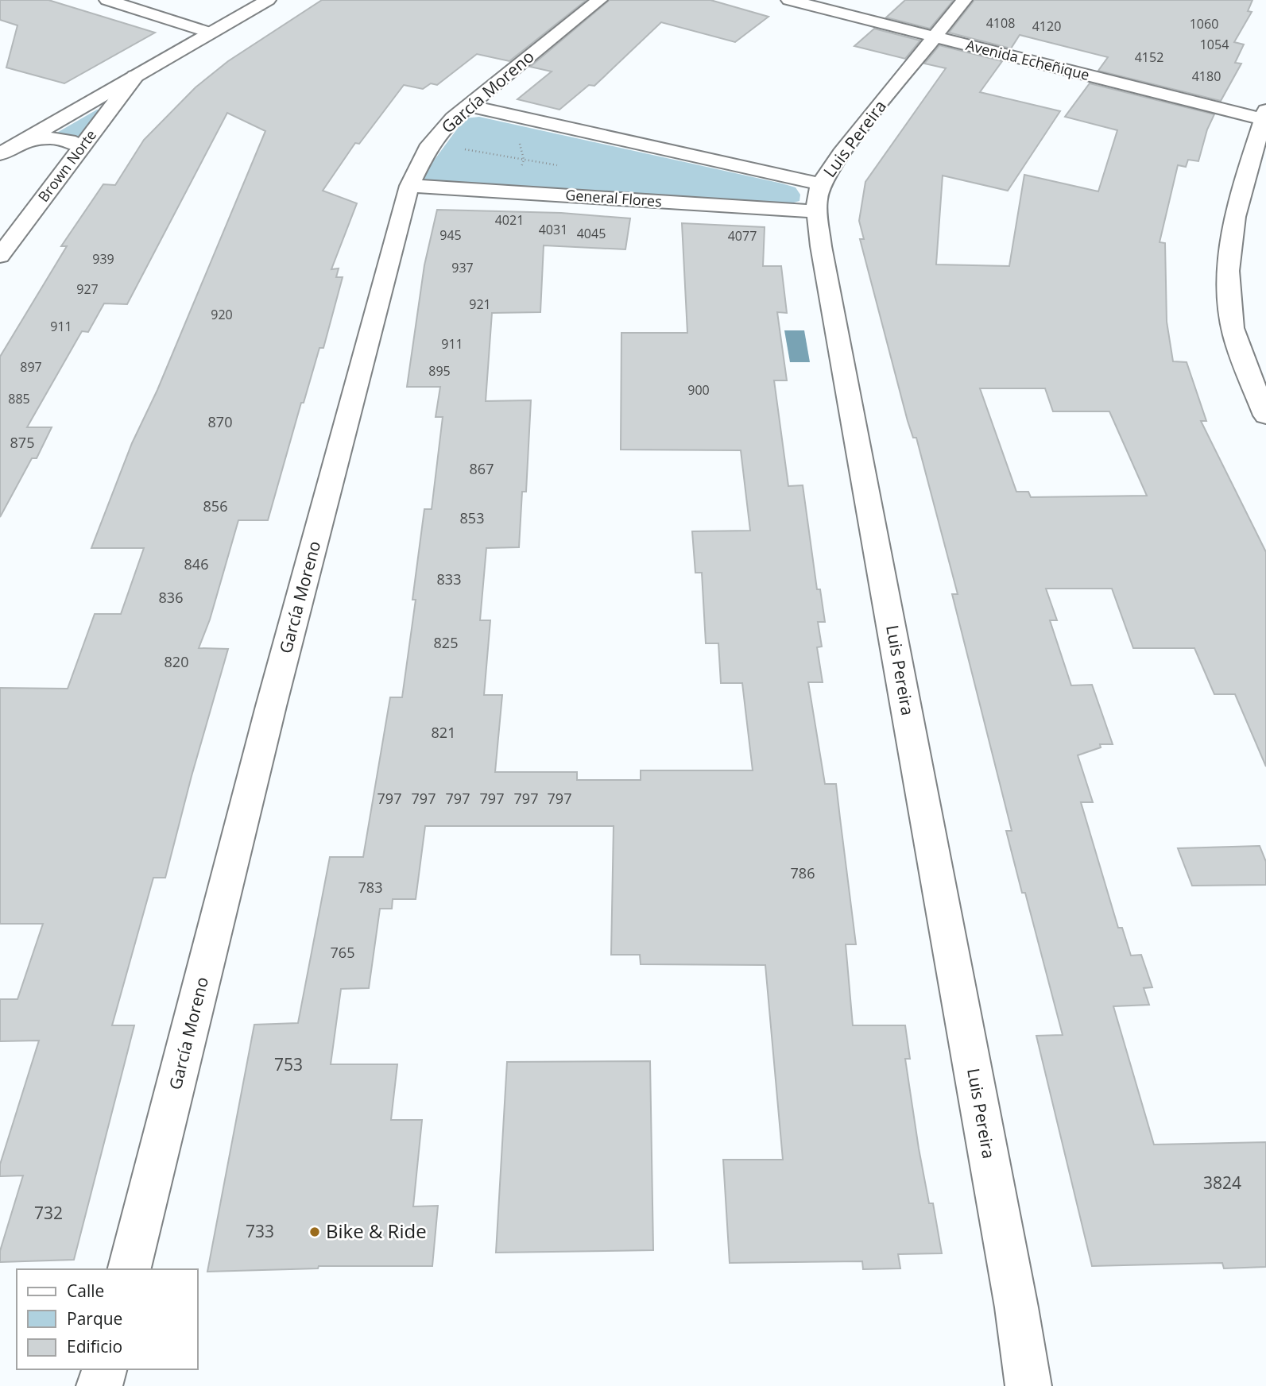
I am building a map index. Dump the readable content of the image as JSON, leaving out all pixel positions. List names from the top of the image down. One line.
{"streets":{"street":["Avenida Echeñique","García Moreno","Luis Pereira","Brown Norte","General Flores"]},"crossings":[["Avenida Echeñique","Luis Pereira"],["García Moreno","General Flores"],["Luis Pereira","General Flores"]],"places":["Bike & Ride"],"house_numbers":["4108","1060","4120","1054","4152","4180","4021","4031","4045","945","4077","939","937","927","921","920","911","911","897","895","900","885","870","875","867","856","853","846","833","836","825","820","821","797","797","797","797","797","797","786","783","765","753","3824","732","733"],"legend":["Calle","Parque","Edificio"]}
